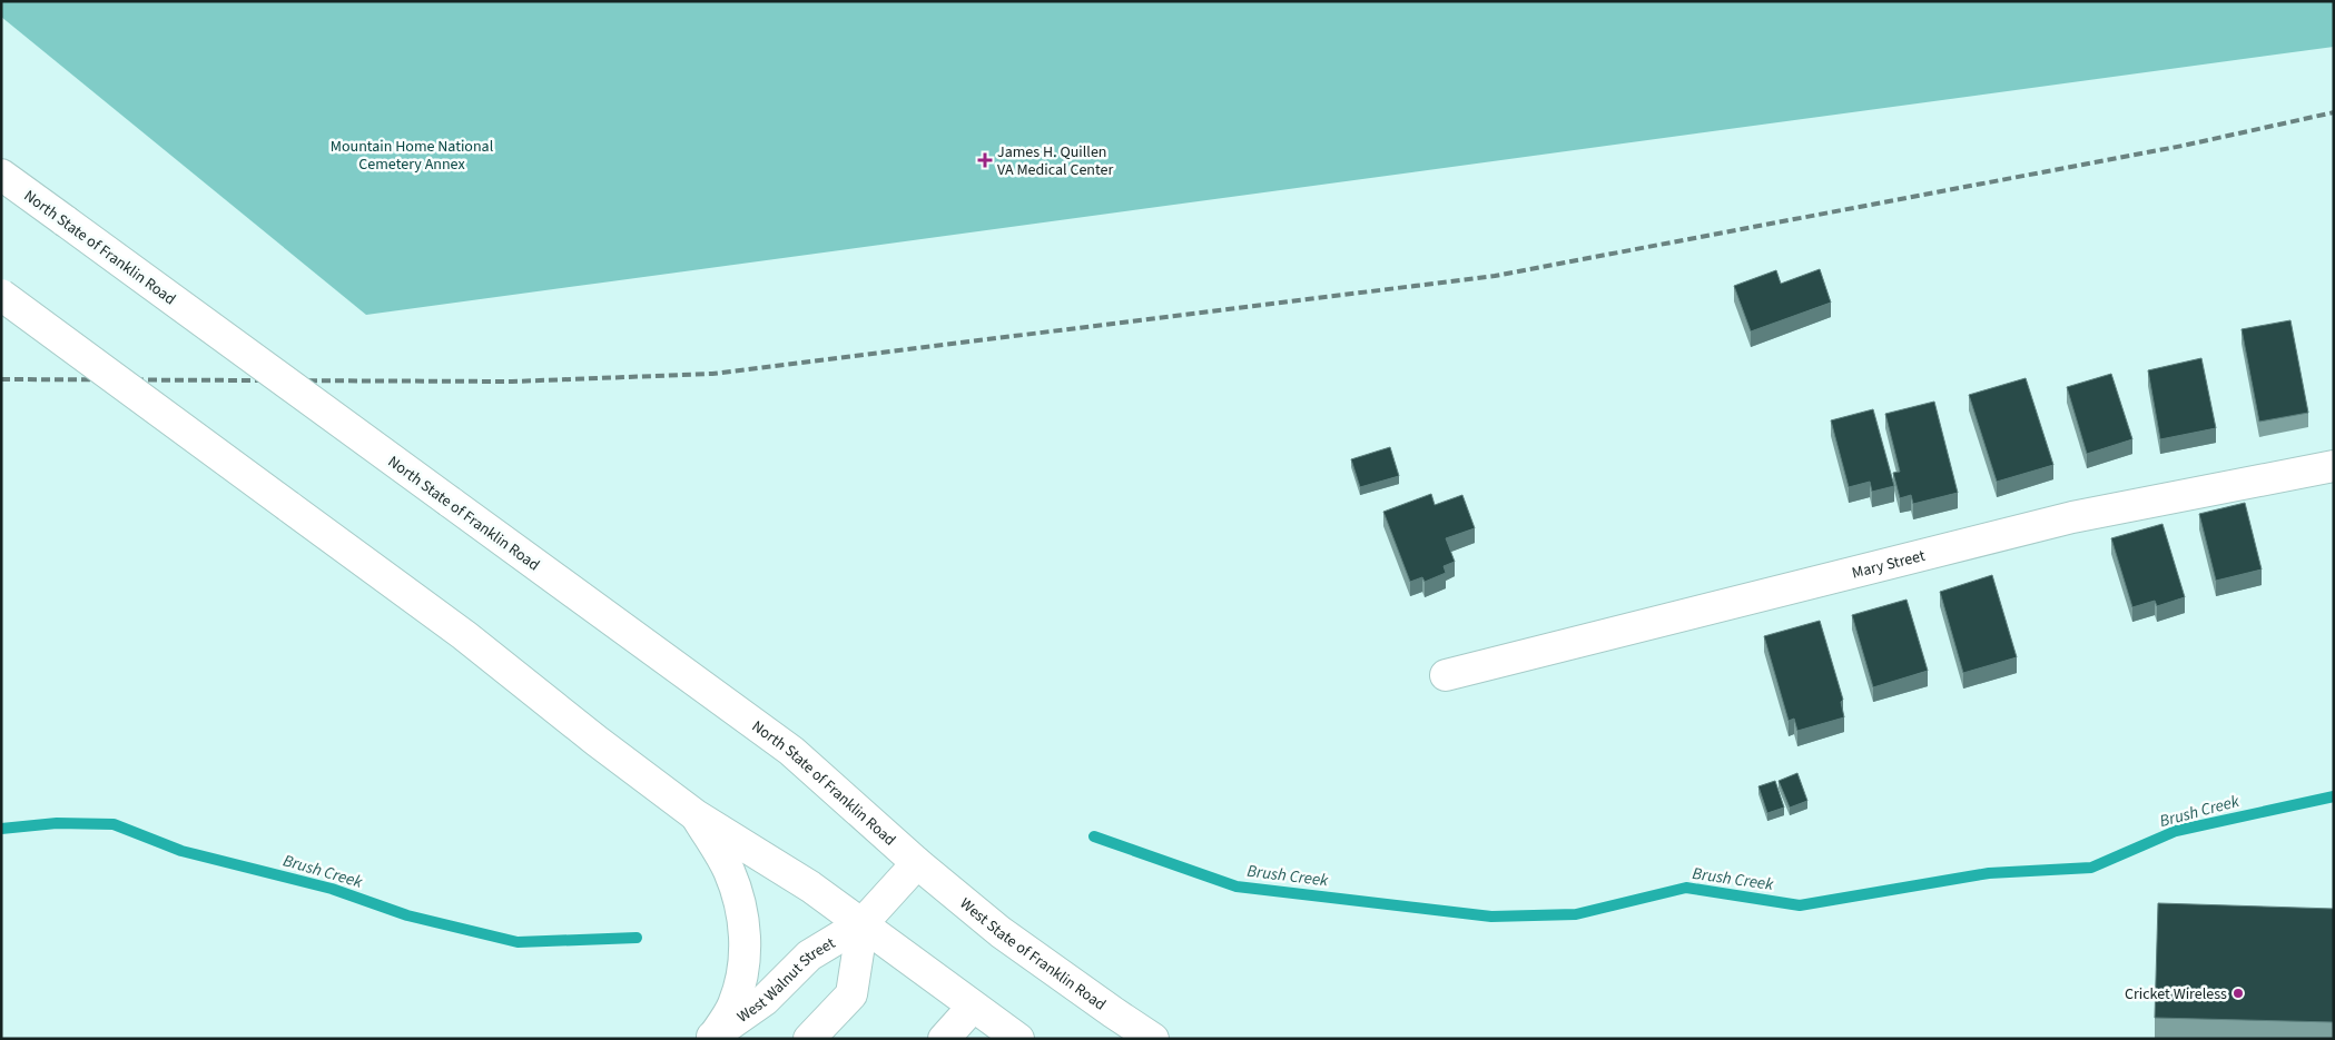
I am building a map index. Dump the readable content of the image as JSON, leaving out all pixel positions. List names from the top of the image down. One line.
{"streets":{"main road":["North State of Franklin Road","Mary Street","West State of Franklin Road","West Walnut Street"]},"crossings":[["North State of Franklin Road","West State of Franklin Road"],["North State of Franklin Road","West Walnut Street"],["West State of Franklin Road","West Walnut Street"]],"water":["Brush Creek"],"parks":["Mountain Home National Cemetery Annex"],"places":{"health":["James H. Quillen VA Medical Center"],"other":["Cricket Wireless"]}}
